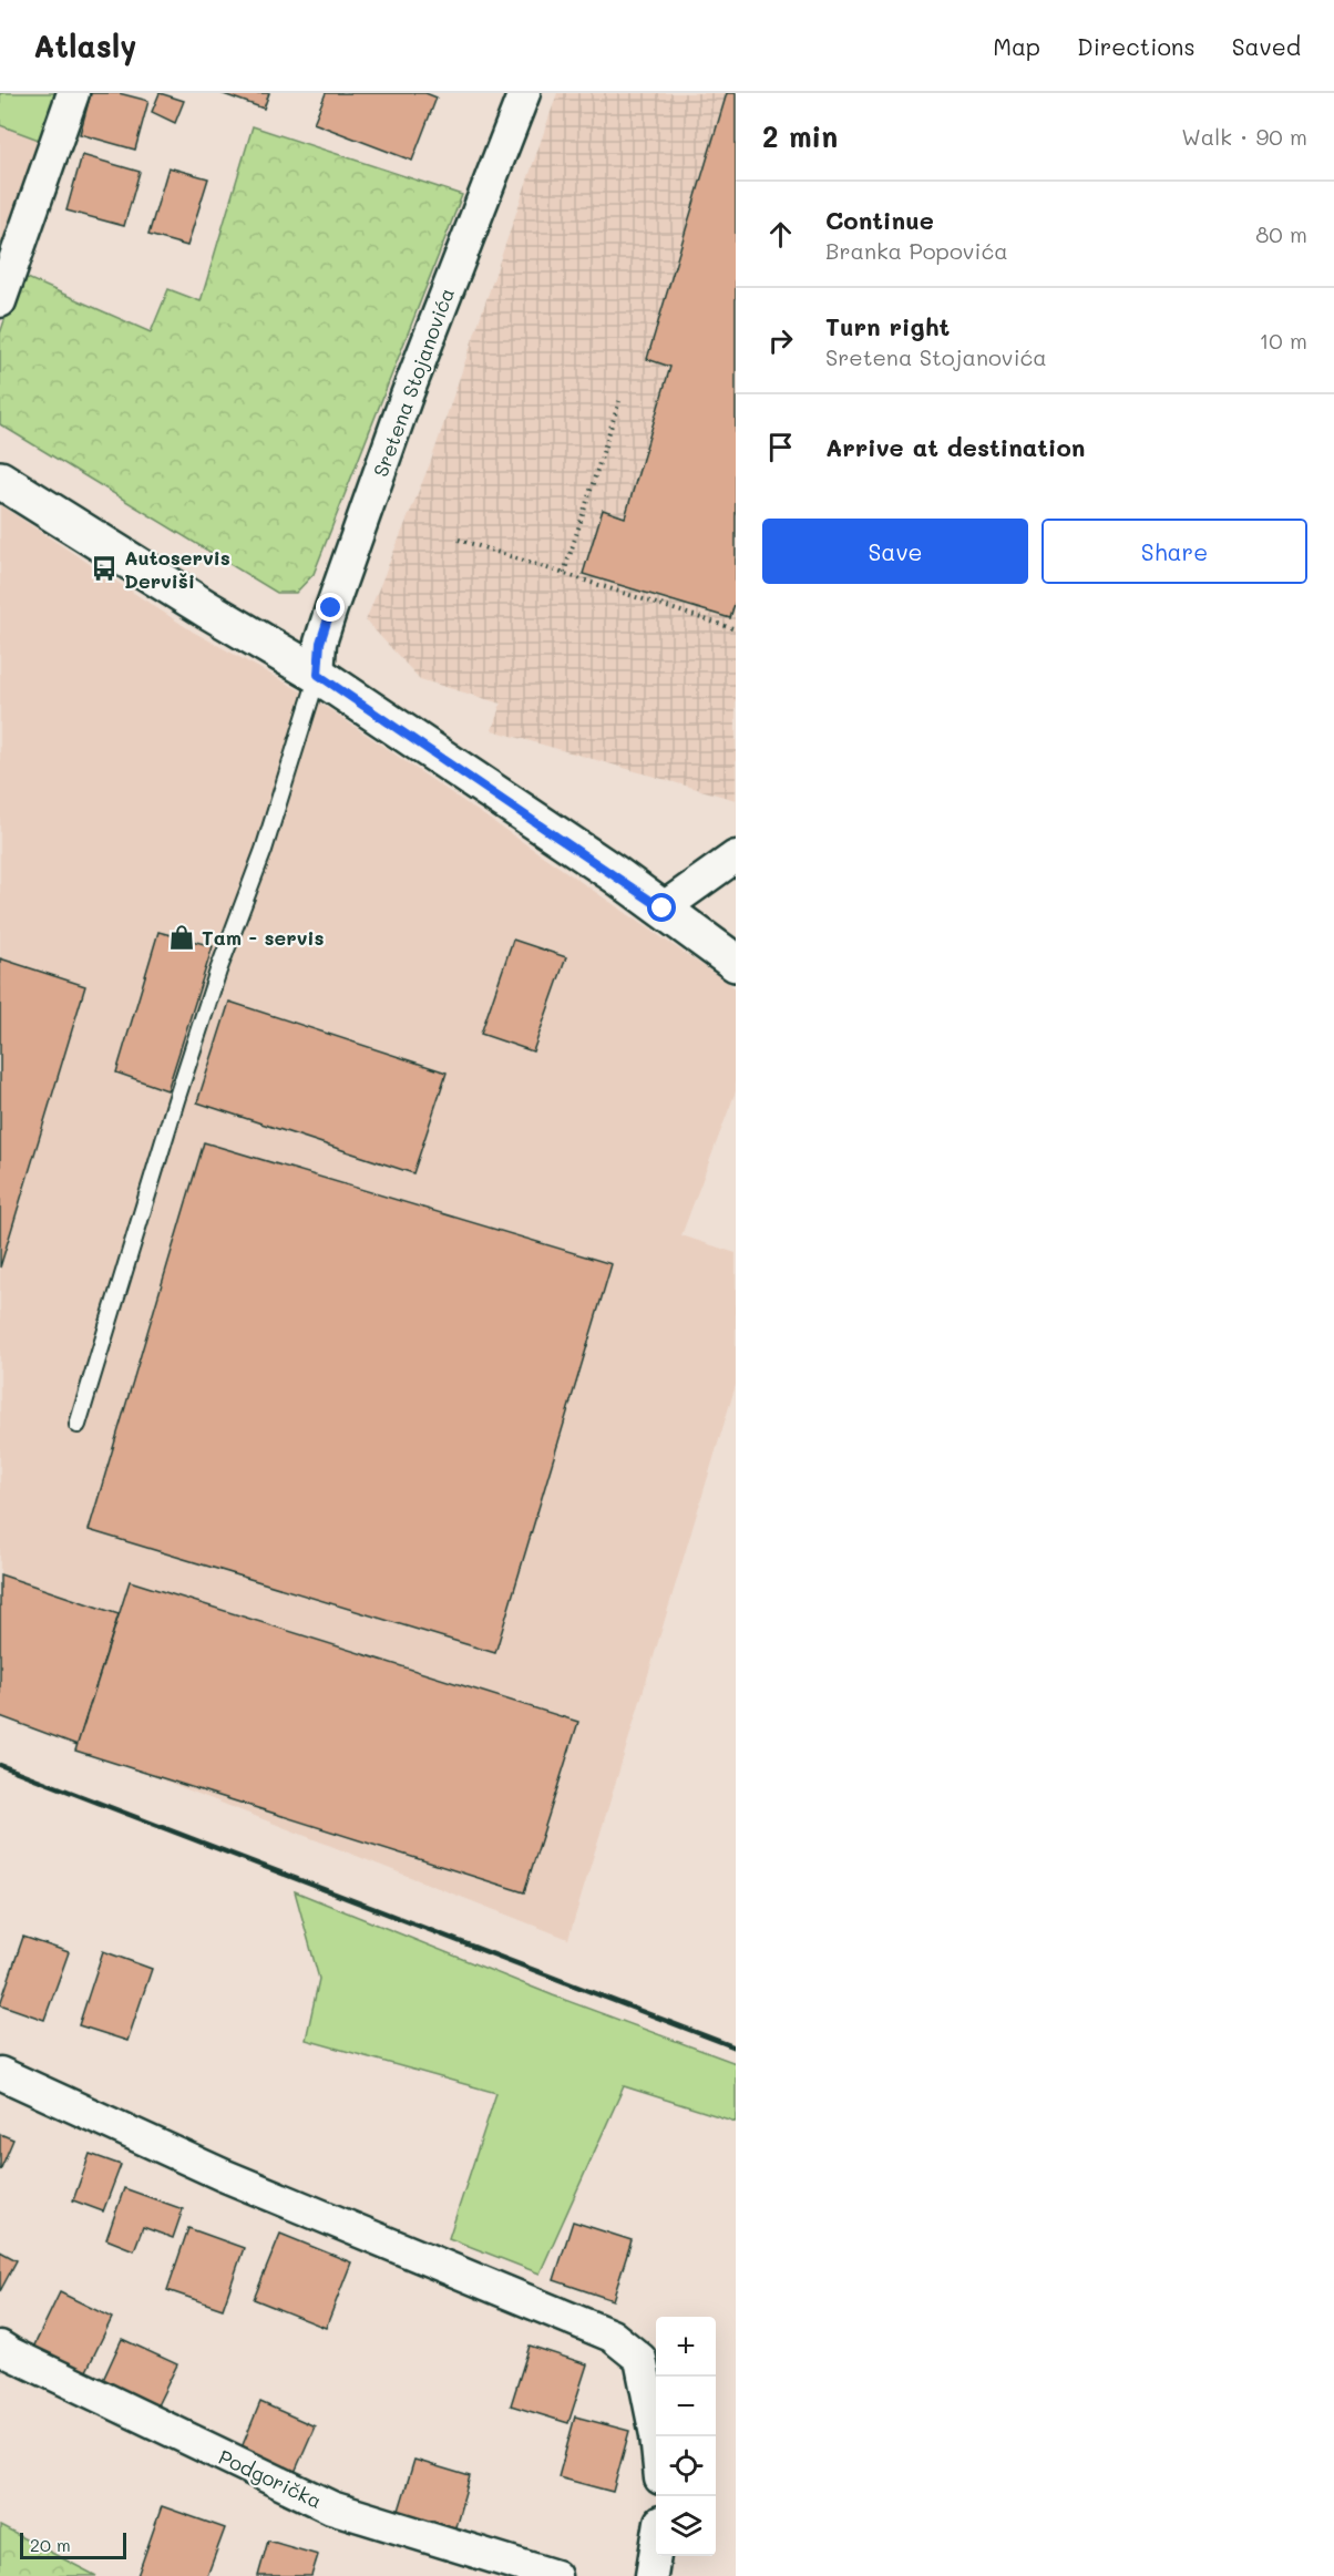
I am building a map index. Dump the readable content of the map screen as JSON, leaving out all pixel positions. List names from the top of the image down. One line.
{"streets":{"street":["Sretena Stojanovića","Podgorička"]},"places":{"bus stop":["Autoservis Derviši"],"shop":["Tam - servis"]},"scale_bar":"20 m","page":{"header":"Atlasly","nav":["Map","Directions","Saved"],"heading":["2 min","Walk · 90 m"],"list":[["Continue","Branka Popovića","80 m"],["Turn right","Sretena Stojanovića","10 m"],"Arrive at destination"],"buttons":["Save","Share"],"map_buttons":["+","−"],"scale":"20 m"}}
